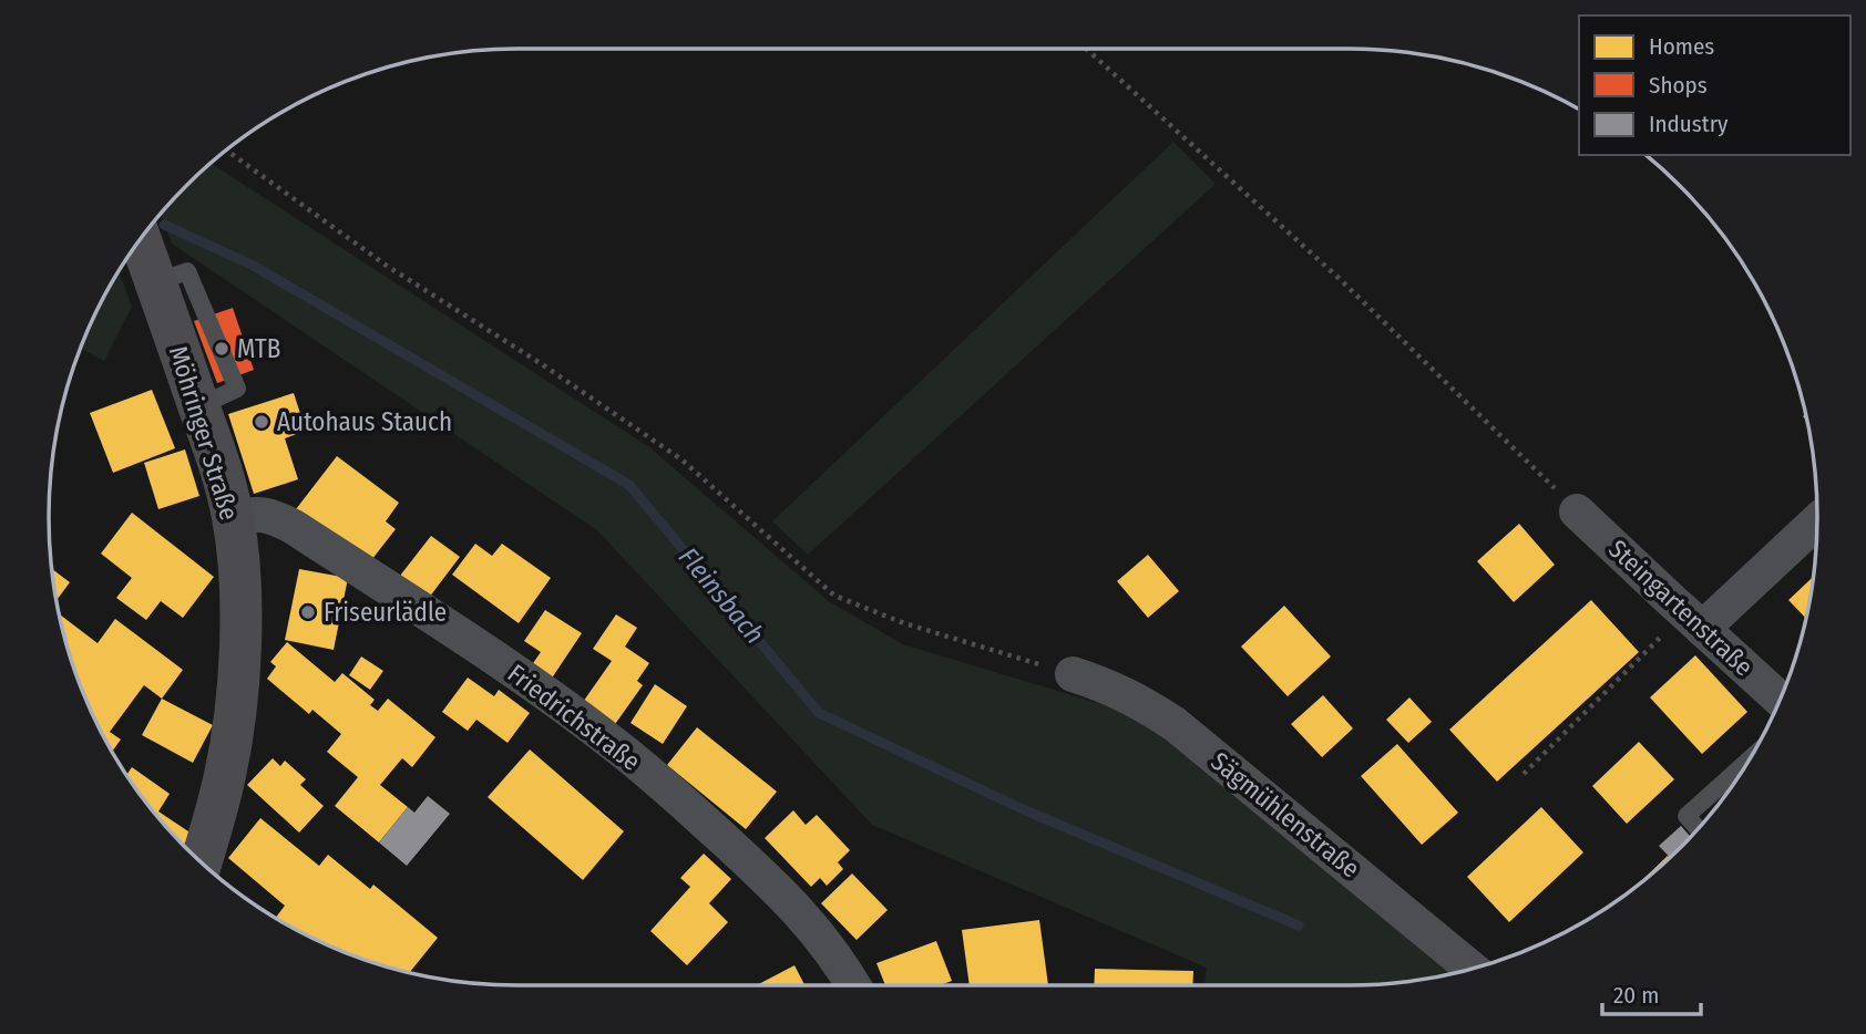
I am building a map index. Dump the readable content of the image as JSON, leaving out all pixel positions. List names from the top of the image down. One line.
{"streets":{"main road":["Möhringer Straße"],"street":["Steingartenstraße","Friedrichstraße","Sägmühlenstraße"]},"crossings":[["Möhringer Straße","Friedrichstraße"]],"water":["Fleinsbach"],"places":["MTB","Autohaus Stauch","Friseurlädle"],"legend":["Homes","Shops","Industry"],"scale_bar":"20 m"}
